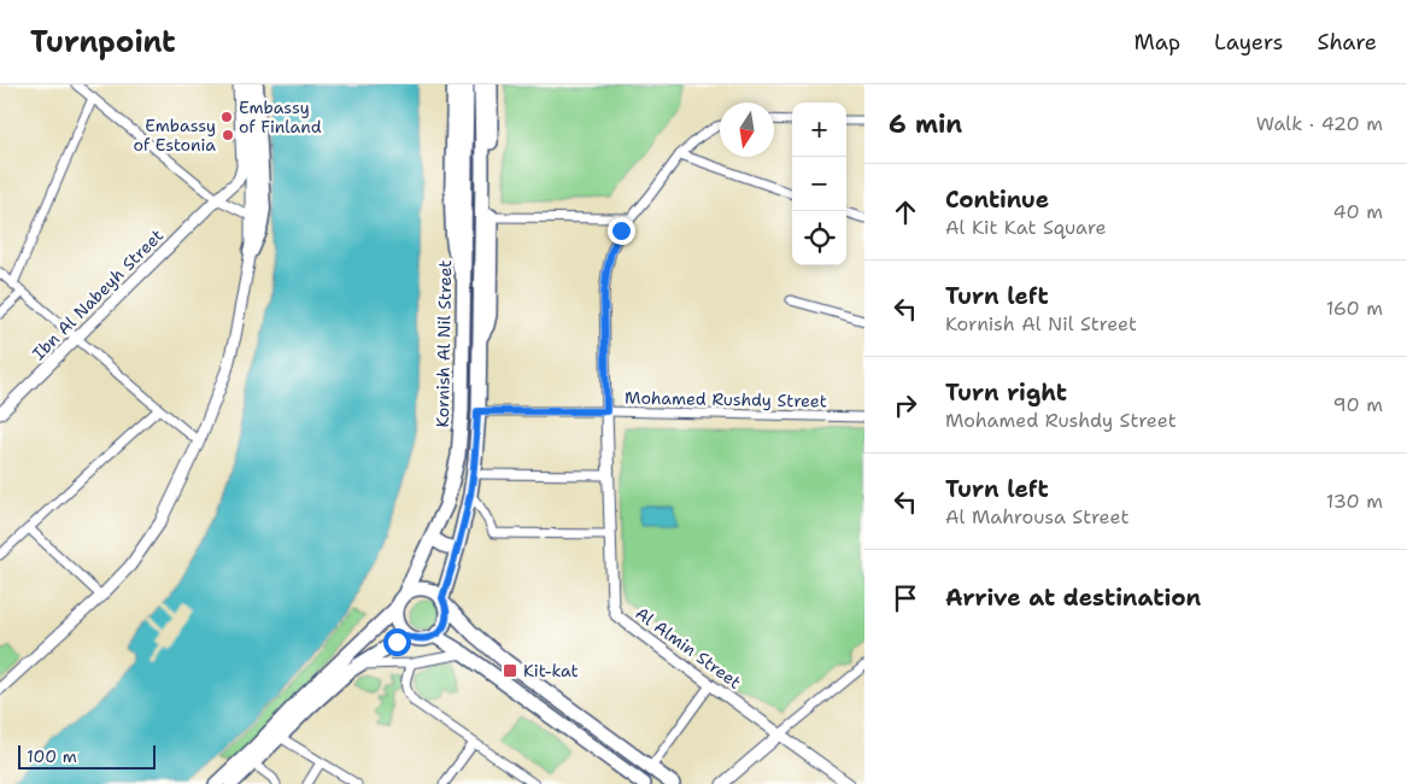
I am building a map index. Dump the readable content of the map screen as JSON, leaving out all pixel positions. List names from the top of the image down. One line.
{"streets":{"main road":["Kornish Al Nil Street"],"street":["Ibn Al Nabeyh Street","Mohamed Rushdy Street","Al Almin Street"]},"crossings":[["Kornish Al Nil Street","Mohamed Rushdy Street"],["Mohamed Rushdy Street","Al Almin Street"]],"places":{"other":["Embassy of Finland","Embassy of Estonia"],"transit":["Kit-kat"]},"scale_bar":"100 m","north":"bottom","page":{"header":"Turnpoint","nav":["Map","Layers","Share"],"heading":["6 min","Walk · 420 m"],"map_buttons":["+","−"],"list":[["Continue","Al Kit Kat Square","40 m"],["Turn left","Kornish Al Nil Street","160 m"],["Turn right","Mohamed Rushdy Street","90 m"],["Turn left","Al Mahrousa Street","130 m"],"Arrive at destination"],"scale":"100 m"}}
